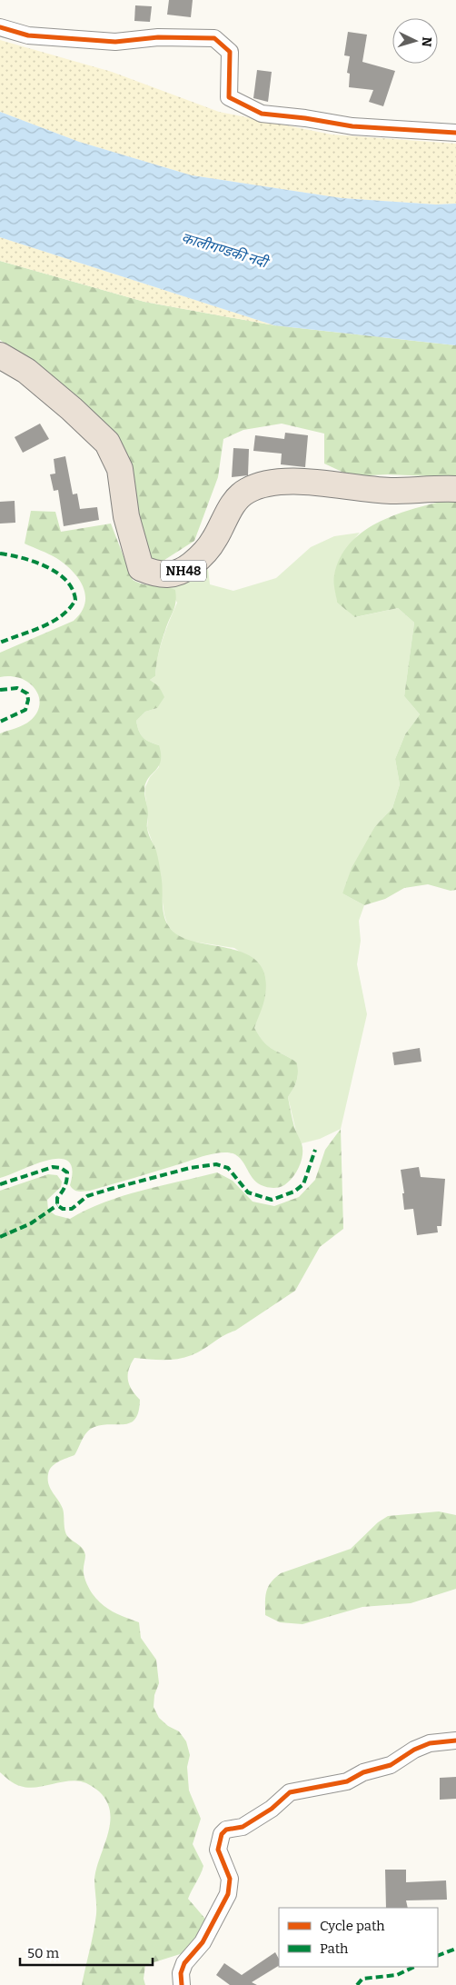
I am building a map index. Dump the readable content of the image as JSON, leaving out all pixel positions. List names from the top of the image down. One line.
{"streets":{"highway":["NH48"]},"water":["कालीगण्डकी नदी"],"legend":["Cycle path","Path"],"scale_bar":"50 m","north":"right"}
